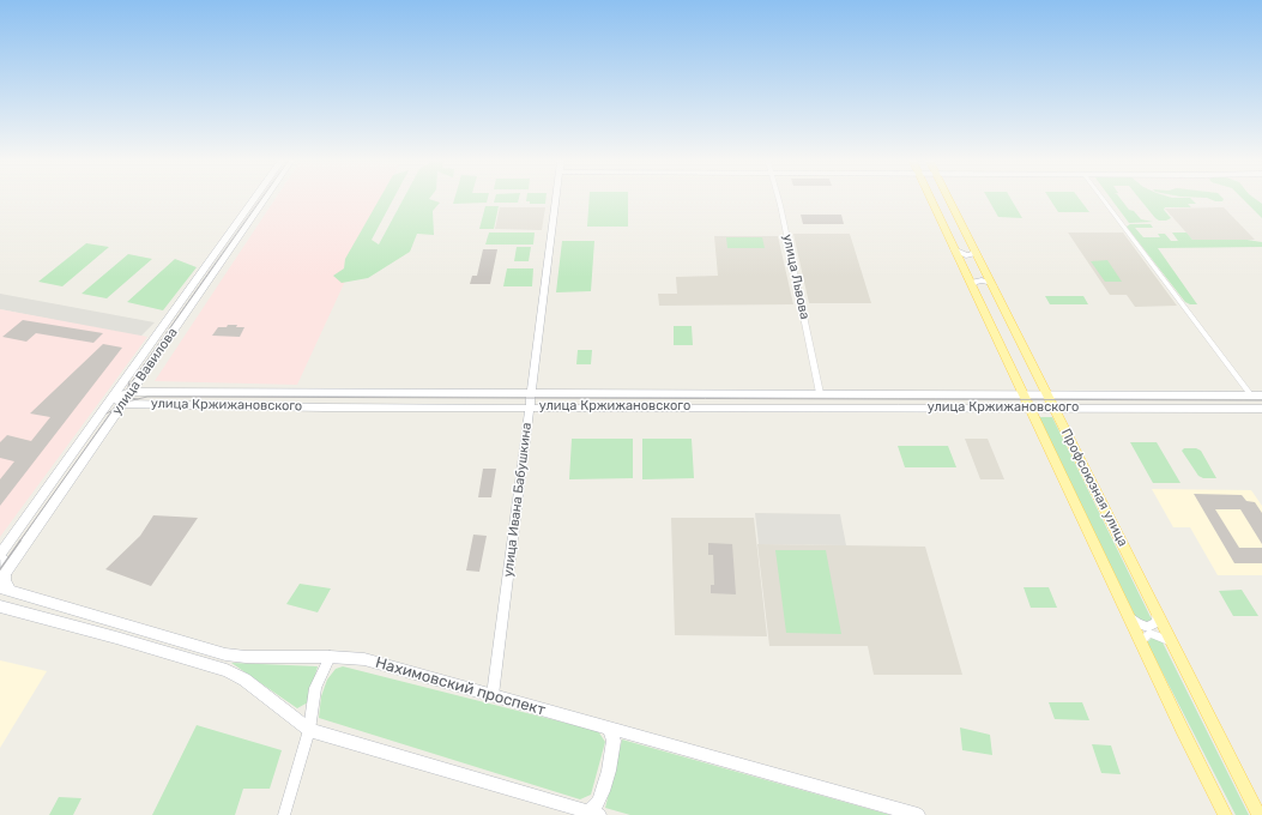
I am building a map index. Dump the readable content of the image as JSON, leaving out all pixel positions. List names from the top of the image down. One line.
{"streets":{"main road":["улица Вавилова","Профсоюзная улица","Нахимовский проспект"],"street":["улица Львова","улица Кржижановского","улица Ивана Бабушкина"]},"crossings":[["улица Львова","улица Кржижановского"],["улица Вавилова","улица Кржижановского"],["улица Кржижановского","Профсоюзная улица"],["улица Кржижановского","улица Ивана Бабушкина"],["улица Ивана Бабушкина","Нахимовский проспект"]]}
